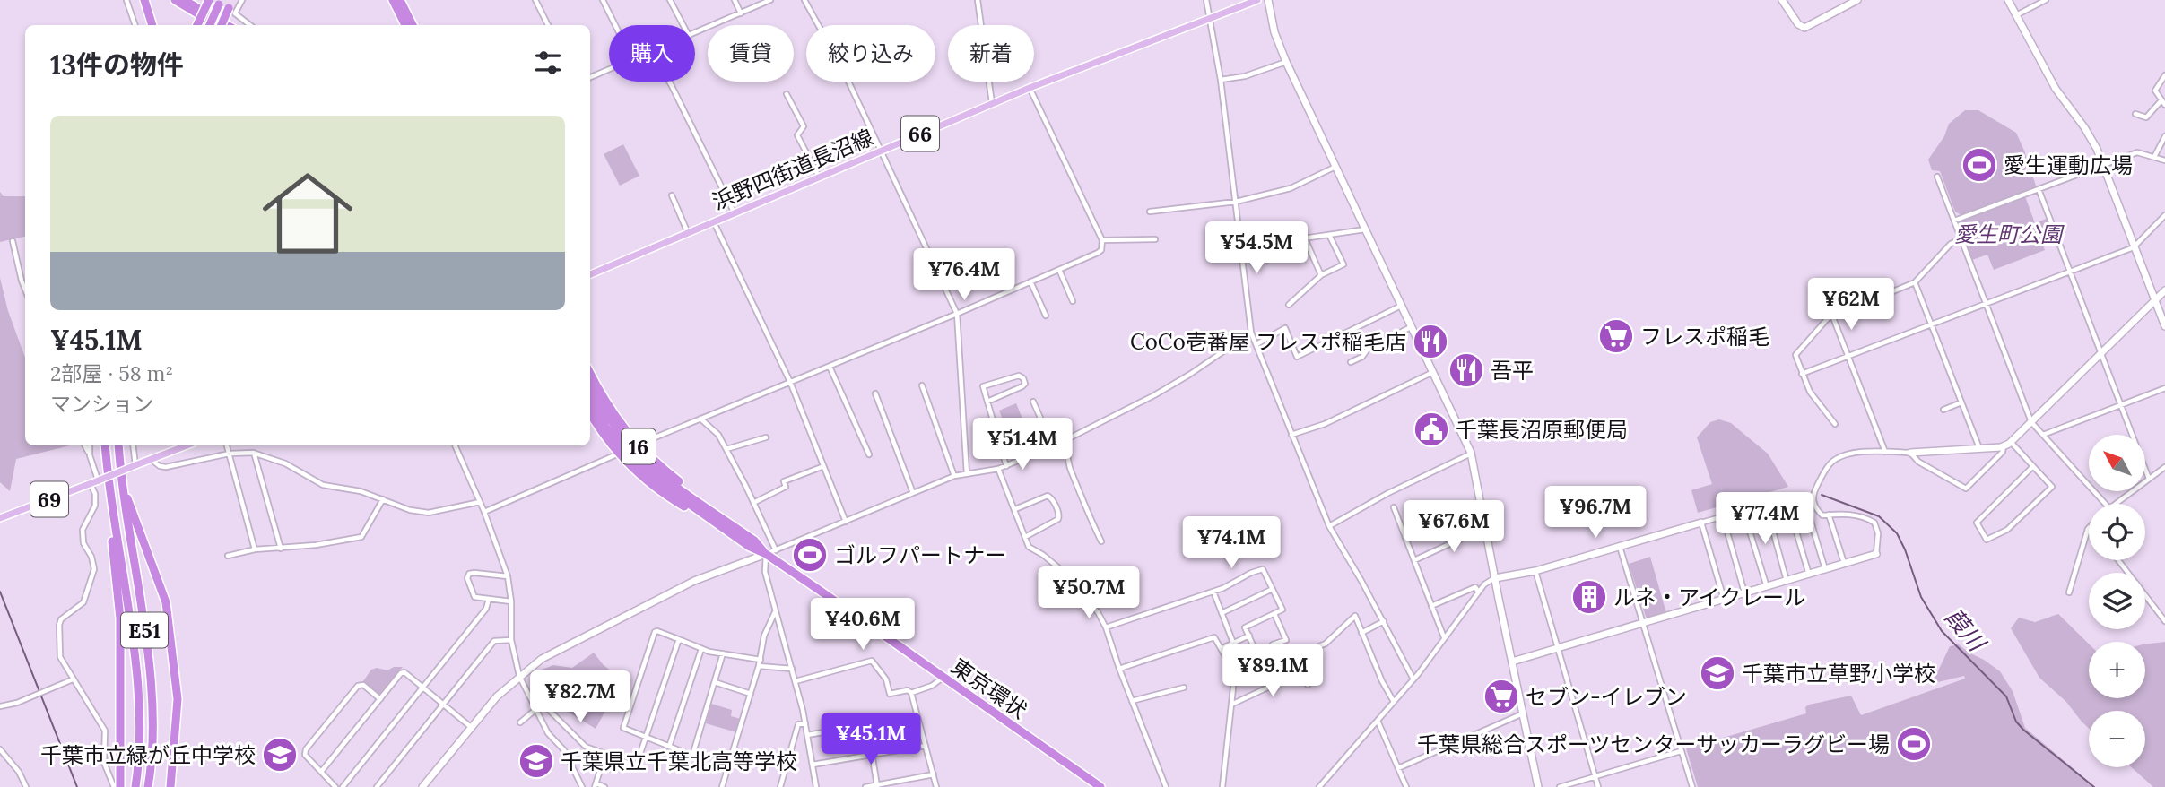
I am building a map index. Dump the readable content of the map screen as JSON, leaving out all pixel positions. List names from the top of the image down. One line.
{"streets":{"highway":["16","E51","東京環状"],"main road":["66","浜野四街道長沼線","69"]},"crossings":[["16","東京環状"]],"water":["葭川"],"parks":["愛生町公園"],"places":{"sports":["愛生運動広場","ゴルフパートナー","千葉県総合スポーツセンターサッカーラグビー場"],"supermarket":["フレスポ稲毛","セブン-イレブン"],"restaurant":["CoCo壱番屋 フレスポ稲毛店","吾平"],"public building":["千葉長沼原郵便局"],"building":["ルネ・アイクレール"],"school or university":["千葉市立草野小学校","千葉市立緑が丘中学校","千葉県立千葉北高等学校"]},"north":"top left","page":{"chip":["購入","賃貸","絞り込み","新着"],"heading":"13件の物件","list":[{"name":"¥45.1M","note":"2部屋 · 58 m² · マンション"}],"price":["¥54.5M","¥76.4M","¥62M","¥51.4M","¥96.7M","¥77.4M","¥67.6M","¥74.1M","¥50.7M","¥40.6M","¥89.1M","¥82.7M","¥45.1M"],"map_buttons":["+","−"]}}
